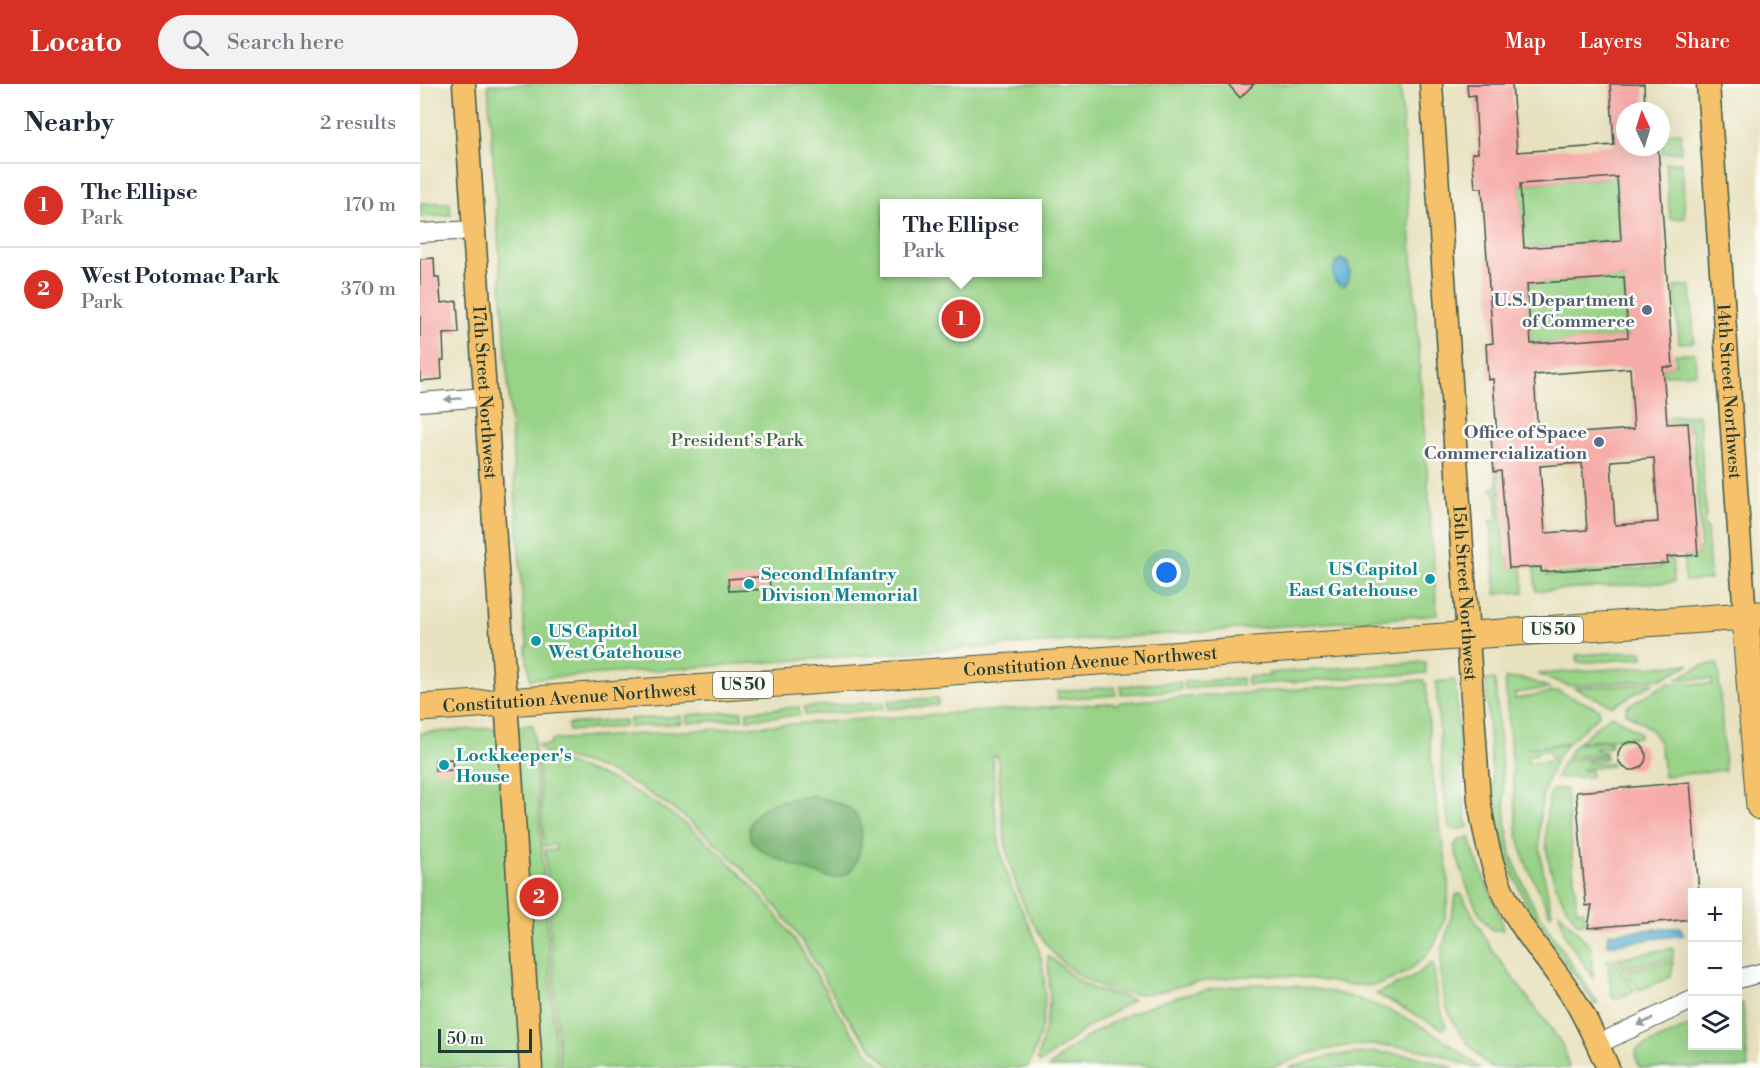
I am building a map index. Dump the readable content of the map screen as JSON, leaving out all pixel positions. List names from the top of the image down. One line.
{"streets":{"highway":["14th Street Northwest","US 50","Constitution Avenue Northwest"],"main road":["17th Street Northwest","15th Street Northwest"]},"crossings":[["14th Street Northwest","Constitution Avenue Northwest"],["17th Street Northwest","Constitution Avenue Northwest"],["15th Street Northwest","Constitution Avenue Northwest"]],"parks":["President's Park"],"places":["U.S. Department of Commerce","Office of Space Commercialization","US Capitol East Gatehouse","Second Infantry Division Memorial","US Capitol West Gatehouse","Lockkeeper's House"],"scale_bar":"50 m","north":"top","page":{"header":"Locato","search":"Search here","nav":["Map","Layers","Share"],"heading":["Nearby","2 results"],"list":[{"mark":"1","name":"The Ellipse","note":"Park","value":"170 m"},{"mark":"2","name":"West Potomac Park","note":"Park","value":"370 m"}],"popup":["The Ellipse","Park"],"pins":["1","2"],"map_buttons":["+","−"],"scale":"50 m"}}
